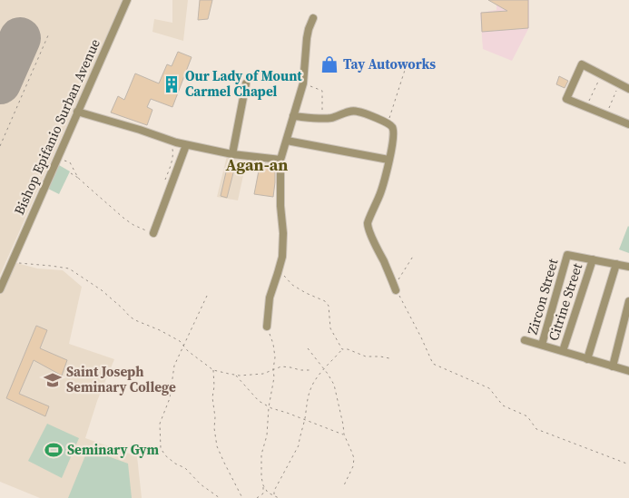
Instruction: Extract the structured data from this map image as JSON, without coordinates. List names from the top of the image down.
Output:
{
  "streets": {
    "street": ["Bishop Epifanio Surban Avenue", "Zircon Street", "Citrine Street"]
  },
  "crossings": [
    ["Zircon Street", "Citrine Street"]
  ],
  "districts": ["Agan-an"],
  "places": {
    "shop": ["Tay Autoworks"],
    "building": ["Our Lady of Mount Carmel Chapel"],
    "school or university": ["Saint Joseph Seminary College"],
    "sports": ["Seminary Gym"]
  }
}
